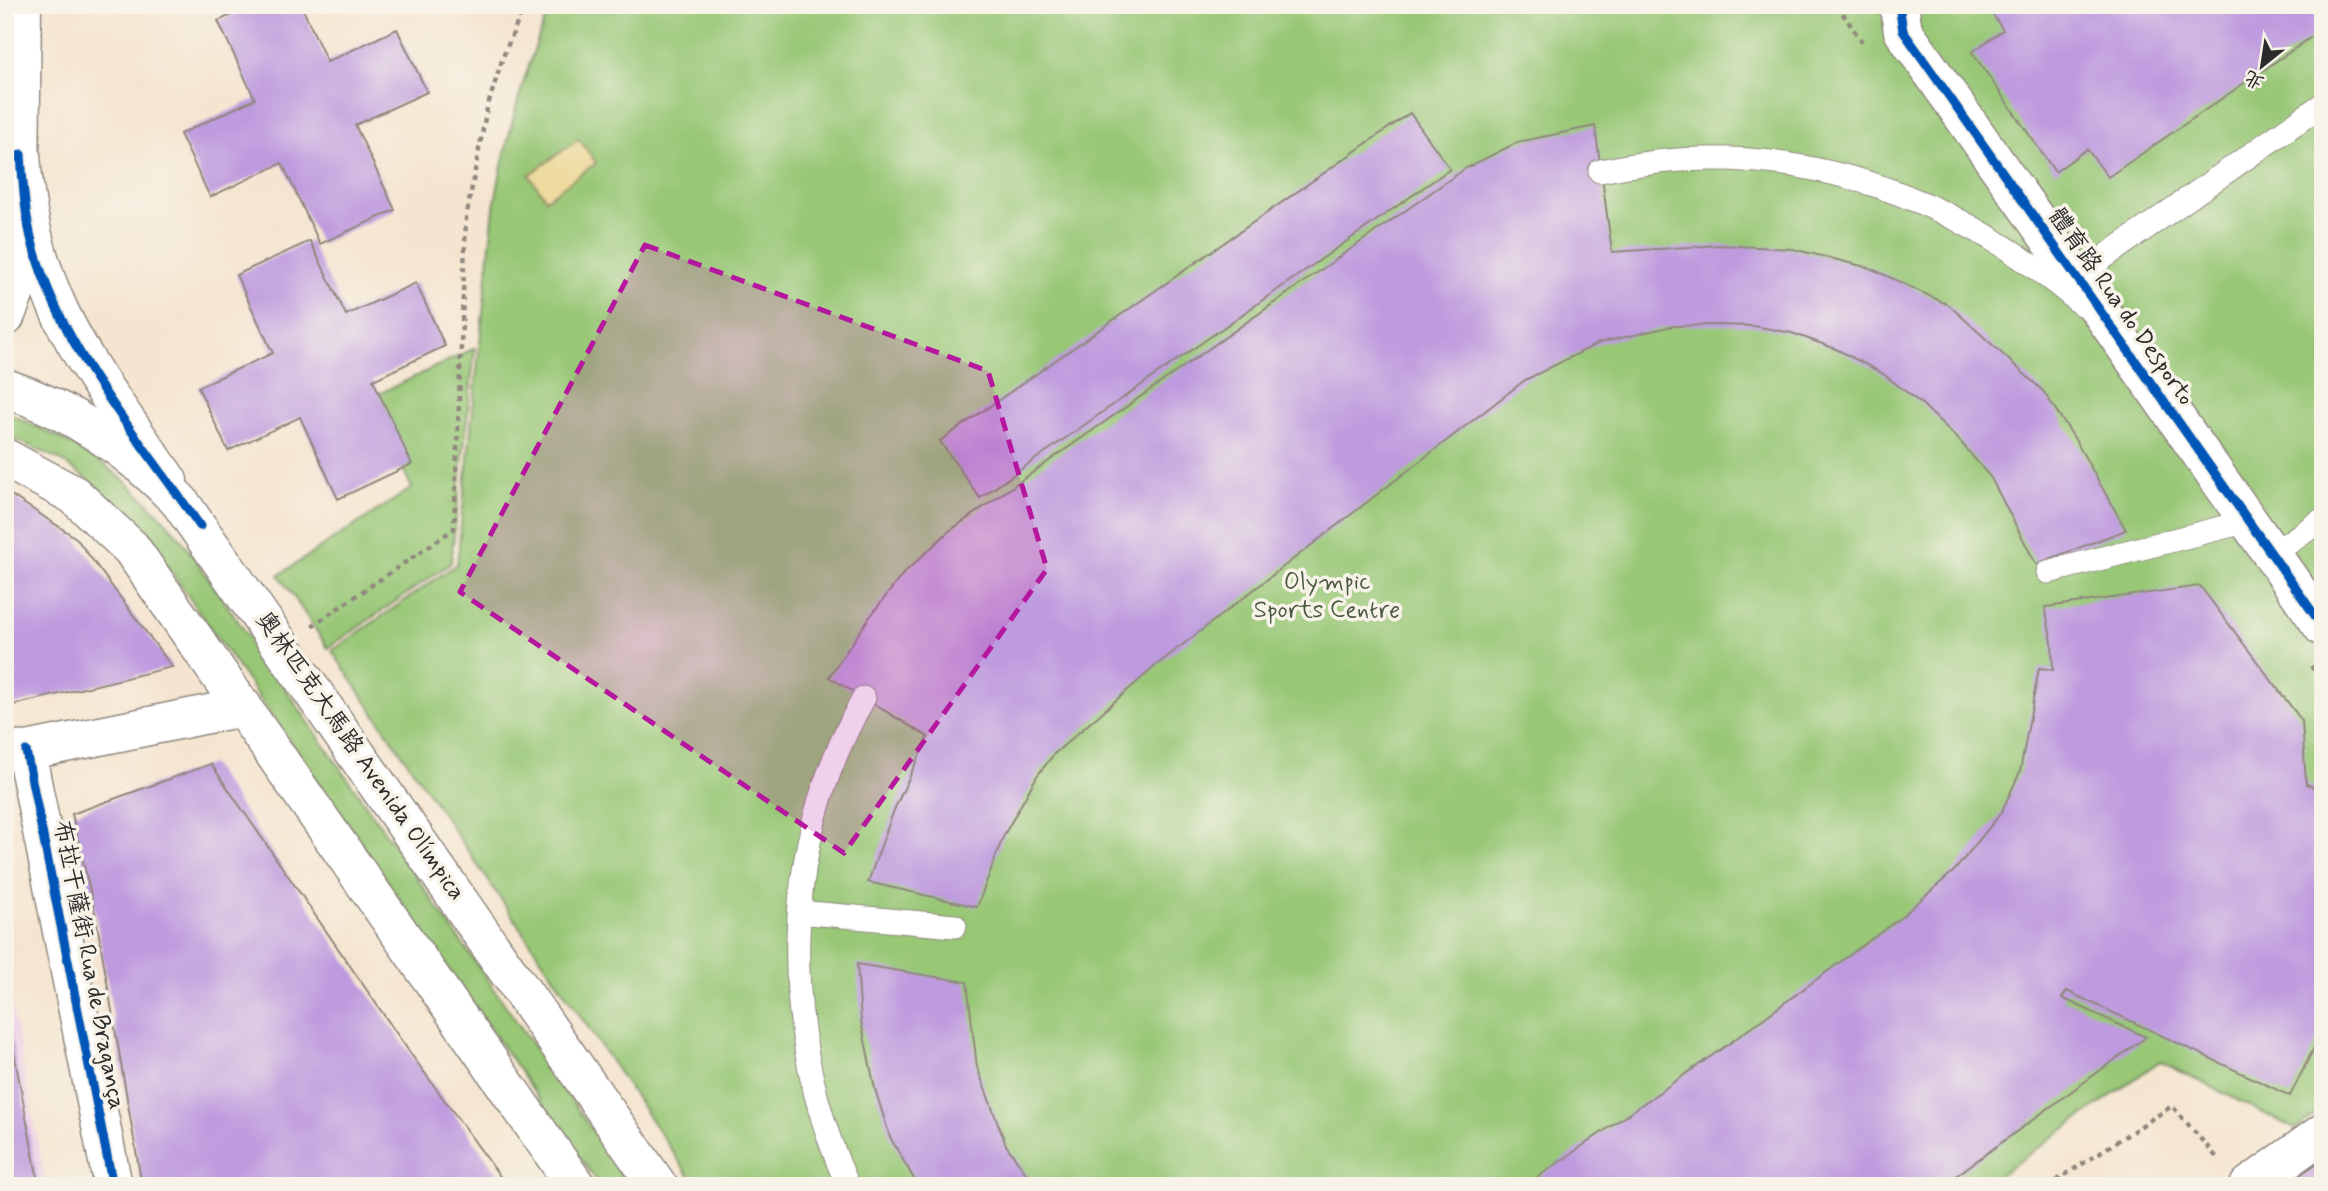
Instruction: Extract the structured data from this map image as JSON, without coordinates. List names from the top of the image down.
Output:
{
  "streets": {
    "street": ["體育路 Rua do Desporto", "奧林匹克大馬路 Avenida Olímpica", "布拉干薩街 Rua de Bragança"]
  },
  "parks": ["Olympic Sports Centre"],
  "north": "bottom left"
}
